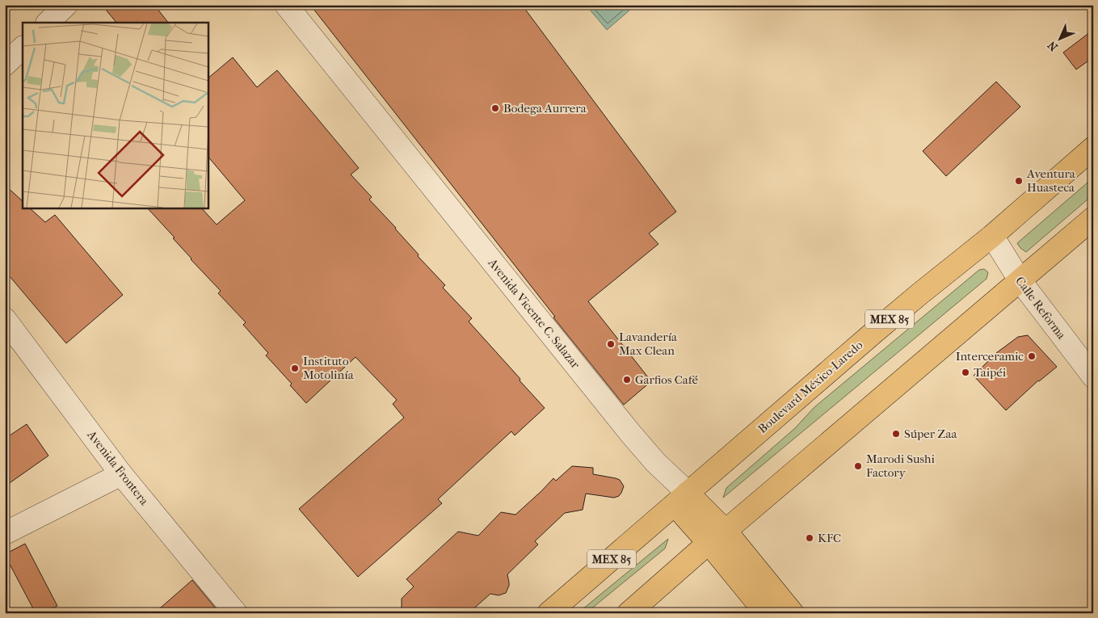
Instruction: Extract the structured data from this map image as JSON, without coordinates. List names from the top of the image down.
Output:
{
  "streets": {
    "main road": ["Avenida Vicente C. Salazar", "MEX 85", "Boulevard México-Laredo"],
    "street": ["Calle Reforma", "Avenida Frontera"]
  },
  "crossings": [
    ["Calle Reforma", "Boulevard México-Laredo"],
    ["Avenida Vicente C. Salazar", "Boulevard México-Laredo"]
  ],
  "places": [
    "Bodega Aurrera",
    "Aventura Huasteca",
    "Lavandería Max Clean",
    "Interceramic",
    "Instituto Motolinía",
    "Taipéi",
    "Garfios Café",
    "Súper Zaa",
    "Marodi Sushi Factory",
    "KFC"
  ],
  "north": "bottom left"
}
